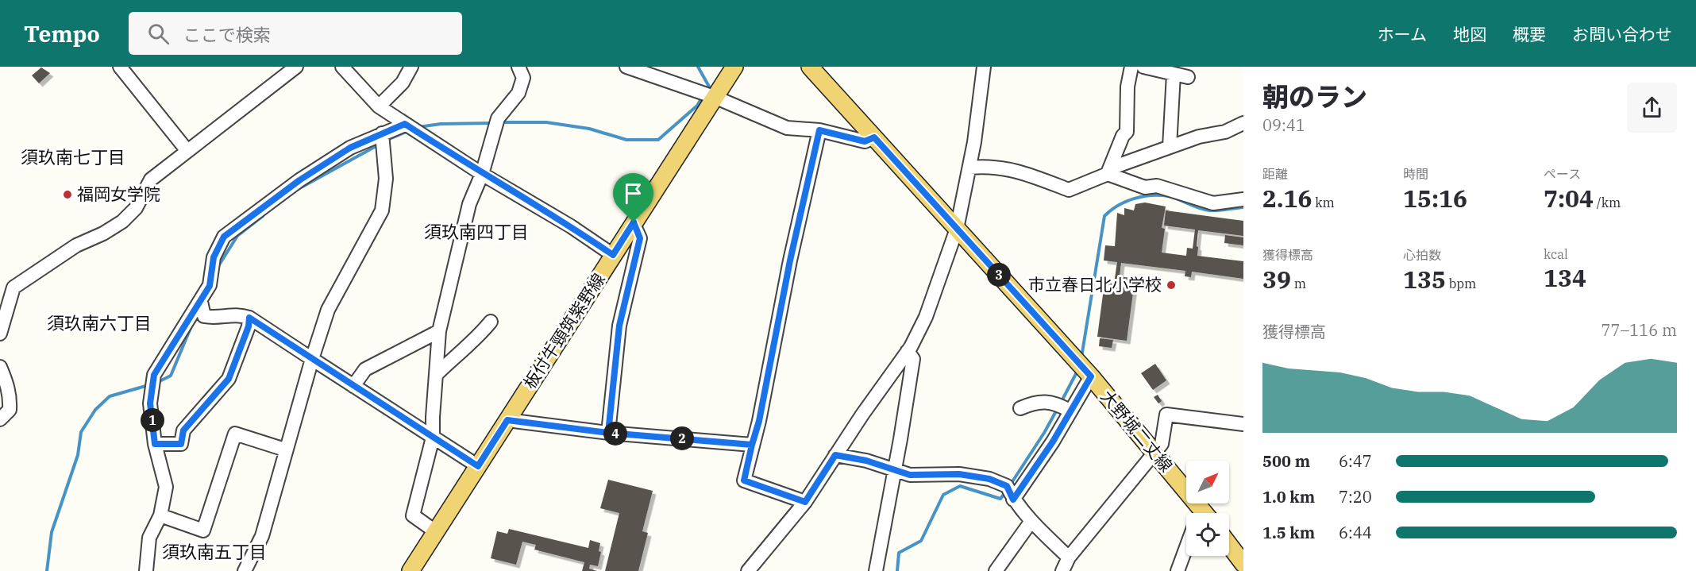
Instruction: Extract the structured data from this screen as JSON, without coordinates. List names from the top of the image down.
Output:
{
  "streets": {
    "main road": ["板付牛頸筑紫野線", "大野城二丈線"]
  },
  "districts": [
    "須玖南七丁目",
    "須玖南四丁目",
    "須玖南六丁目",
    "須玖南五丁目"
  ],
  "places": ["福岡女学院", "市立春日北小学校"],
  "north": "top right",
  "page": {
    "header": "Tempo",
    "search": "ここで検索",
    "nav": [
      "ホーム",
      "地図",
      "概要",
      "お問い合わせ"
    ],
    "heading": ["朝のラン", "09:41"],
    "stats": [
      ["距離", "2.16 km"],
      ["時間", "15:16"],
      ["ペース", "7:04 /km"],
      ["獲得標高", "39 m"],
      ["心拍数", "135 bpm"],
      ["kcal", "134"]
    ],
    "pins": [
      "3",
      "1",
      "4",
      "2"
    ],
    "chart": ["獲得標高", "77–116 m"],
    "list": [
      {
        "name": "500 m",
        "note": "6:47"
      },
      {
        "name": "1.0 km",
        "note": "7:20"
      },
      {
        "name": "1.5 km",
        "note": "6:44"
      }
    ]
  }
}
